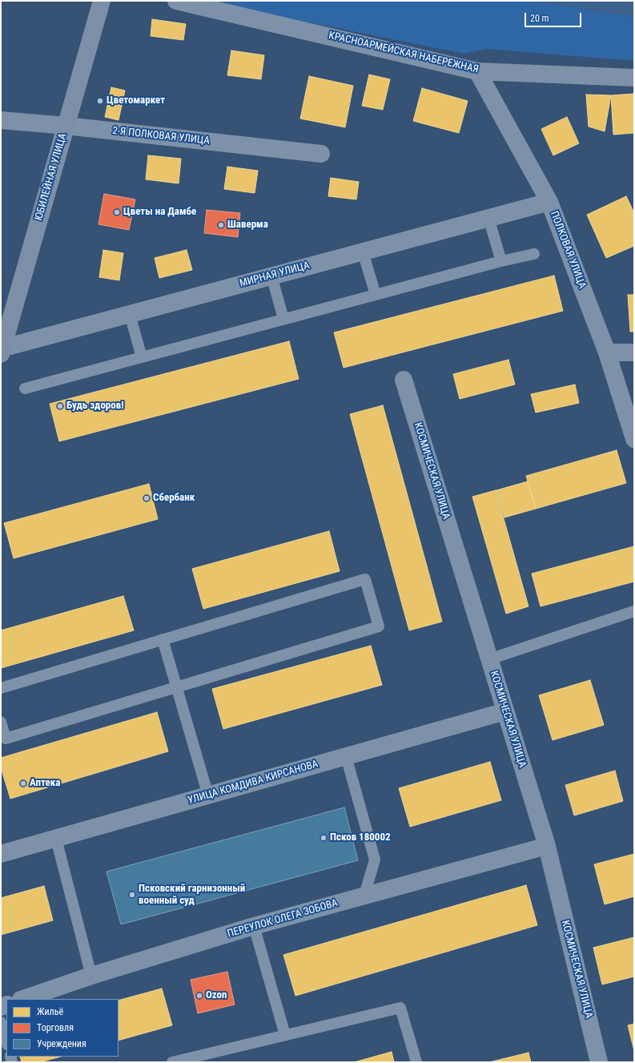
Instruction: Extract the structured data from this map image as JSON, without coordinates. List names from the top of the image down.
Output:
{
  "streets": {
    "main road": ["ЮБИЛЕЙНАЯ УЛИЦА"],
    "street": [
      "КРАСНОАРМЕЙСКАЯ НАБЕРЕЖНАЯ",
      "2-Я ПОЛКОВАЯ УЛИЦА",
      "ПОЛКОВАЯ УЛИЦА",
      "МИРНАЯ УЛИЦА",
      "КОСМИЧЕСКАЯ УЛИЦА",
      "УЛИЦА КОМДИВА КИРСАНОВА",
      "ПЕРЕУЛОК ОЛЕГА ЗОБОВА"
    ]
  },
  "crossings": [
    ["КРАСНОАРМЕЙСКАЯ НАБЕРЕЖНАЯ", "ПОЛКОВАЯ УЛИЦА"],
    ["2-Я ПОЛКОВАЯ УЛИЦА", "ЮБИЛЕЙНАЯ УЛИЦА"],
    ["ЮБИЛЕЙНАЯ УЛИЦА", "МИРНАЯ УЛИЦА"],
    ["ПОЛКОВАЯ УЛИЦА", "МИРНАЯ УЛИЦА"],
    ["КОСМИЧЕСКАЯ УЛИЦА", "УЛИЦА КОМДИВА КИРСАНОВА"],
    ["КОСМИЧЕСКАЯ УЛИЦА", "ПЕРЕУЛОК ОЛЕГА ЗОБОВА"]
  ],
  "places": [
    "Цветомаркет",
    "Цветы на Дамбе",
    "Шаверма",
    "Будь здоров!",
    "Сбербанк",
    "Аптека",
    "Псков 180002",
    "Псковский гарнизонный военный суд",
    "Ozon"
  ],
  "legend": ["Жильё", "Торговля", "Учреждения"],
  "scale_bar": "20 m"
}
